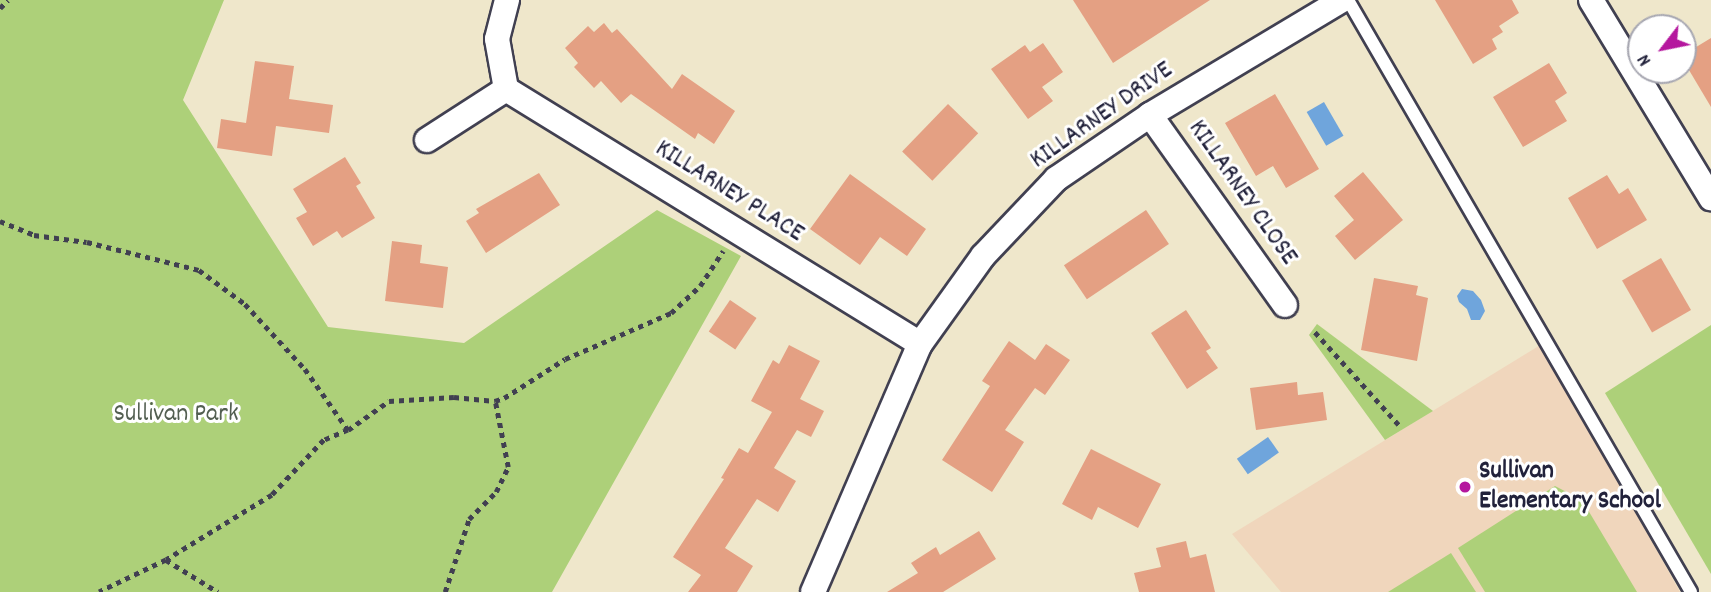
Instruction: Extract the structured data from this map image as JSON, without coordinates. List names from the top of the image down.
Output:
{
  "streets": {
    "street": ["KILLARNEY DRIVE", "KILLARNEY PLACE", "KILLARNEY CLOSE"]
  },
  "crossings": [
    ["KILLARNEY DRIVE", "KILLARNEY PLACE"],
    ["KILLARNEY DRIVE", "KILLARNEY CLOSE"]
  ],
  "parks": ["Sullivan Park"],
  "places": ["Sullivan Elementary School"],
  "north": "bottom left"
}
